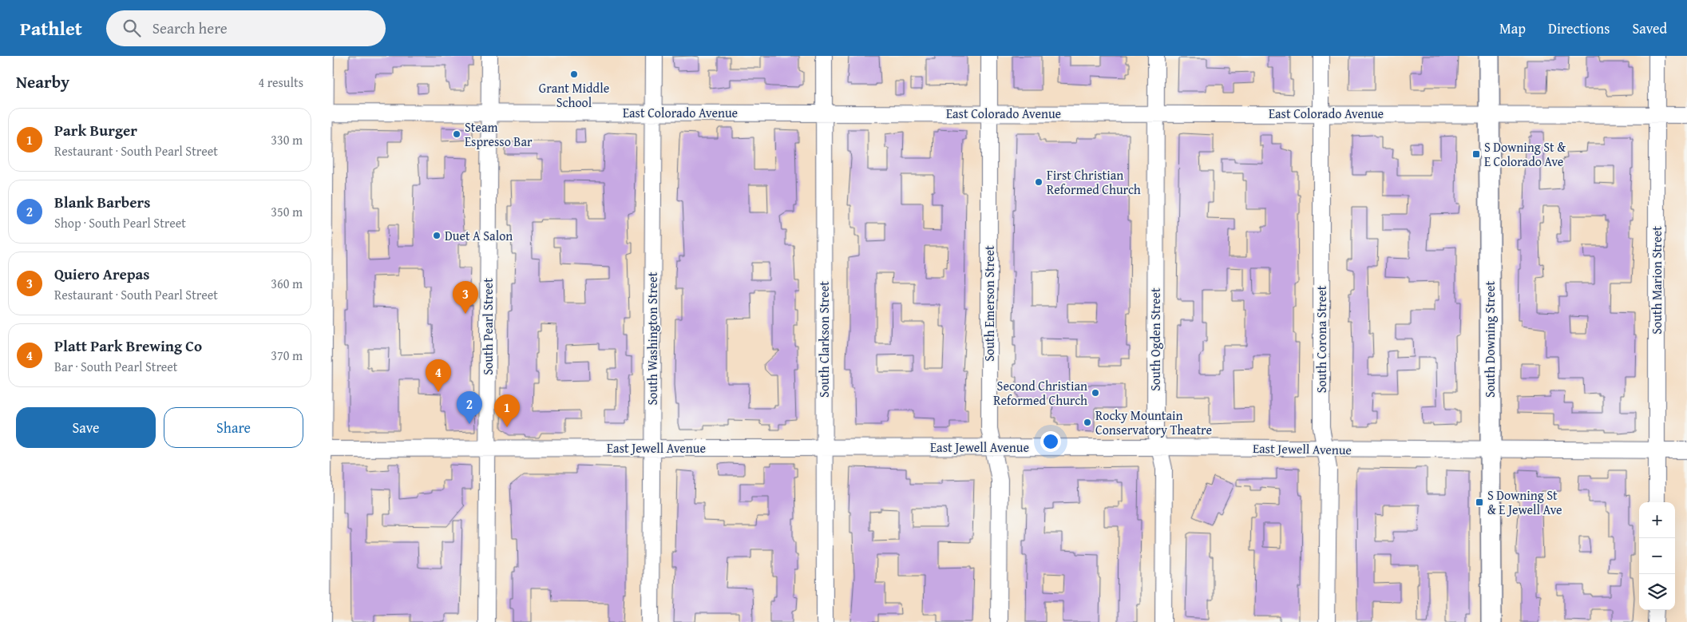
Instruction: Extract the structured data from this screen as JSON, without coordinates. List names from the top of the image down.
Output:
{
  "streets": {
    "main road": ["South Downing Street"],
    "street": [
      "East Colorado Avenue",
      "South Marion Street",
      "South Emerson Street",
      "South Pearl Street",
      "South Washington Street",
      "South Clarkson Street",
      "South Ogden Street",
      "South Corona Street",
      "East Jewell Avenue"
    ]
  },
  "crossings": [
    ["East Colorado Avenue", "South Marion Street"],
    ["East Colorado Avenue", "South Emerson Street"],
    ["East Colorado Avenue", "South Pearl Street"],
    ["East Colorado Avenue", "South Washington Street"],
    ["East Colorado Avenue", "South Clarkson Street"],
    ["East Colorado Avenue", "South Ogden Street"],
    ["East Colorado Avenue", "South Corona Street"],
    ["East Colorado Avenue", "South Downing Street"],
    ["South Marion Street", "East Jewell Avenue"],
    ["South Emerson Street", "East Jewell Avenue"],
    ["South Pearl Street", "East Jewell Avenue"],
    ["South Washington Street", "East Jewell Avenue"],
    ["South Clarkson Street", "East Jewell Avenue"],
    ["South Ogden Street", "East Jewell Avenue"],
    ["South Corona Street", "East Jewell Avenue"],
    ["South Downing Street", "East Jewell Avenue"]
  ],
  "places": {
    "other": [
      "Grant Middle School",
      "Steam Espresso Bar",
      "First Christian Reformed Church",
      "Duet A Salon",
      "Second Christian Reformed Church",
      "Rocky Mountain Conservatory Theatre"
    ],
    "transit": ["S Downing St & E Colorado Ave", "S Downing St & E Jewell Ave"]
  },
  "page": {
    "header": "Pathlet",
    "search": "Search here",
    "nav": ["Map", "Directions", "Saved"],
    "heading": ["Nearby", "4 results"],
    "list": [
      {
        "mark": "1",
        "name": "Park Burger",
        "note": "Restaurant · South Pearl Street",
        "value": "330 m"
      },
      {
        "mark": "2",
        "name": "Blank Barbers",
        "note": "Shop · South Pearl Street",
        "value": "350 m"
      },
      {
        "mark": "3",
        "name": "Quiero Arepas",
        "note": "Restaurant · South Pearl Street",
        "value": "360 m"
      },
      {
        "mark": "4",
        "name": "Platt Park Brewing Co",
        "note": "Bar · South Pearl Street",
        "value": "370 m"
      }
    ],
    "pins": [
      "3",
      "4",
      "2",
      "1"
    ],
    "buttons": ["Save", "Share"],
    "map_buttons": ["+", "−"]
  }
}
